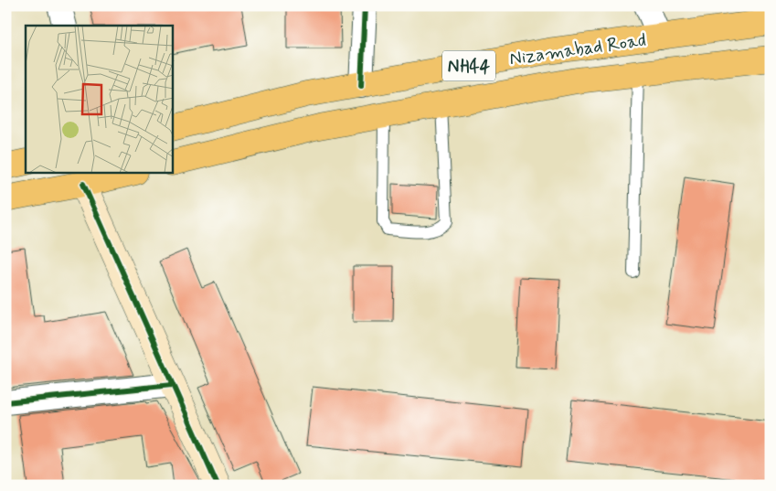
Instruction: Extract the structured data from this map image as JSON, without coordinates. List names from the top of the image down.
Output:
{
  "streets": {
    "highway": ["Nizamabad Road", "NH44"]
  }
}
